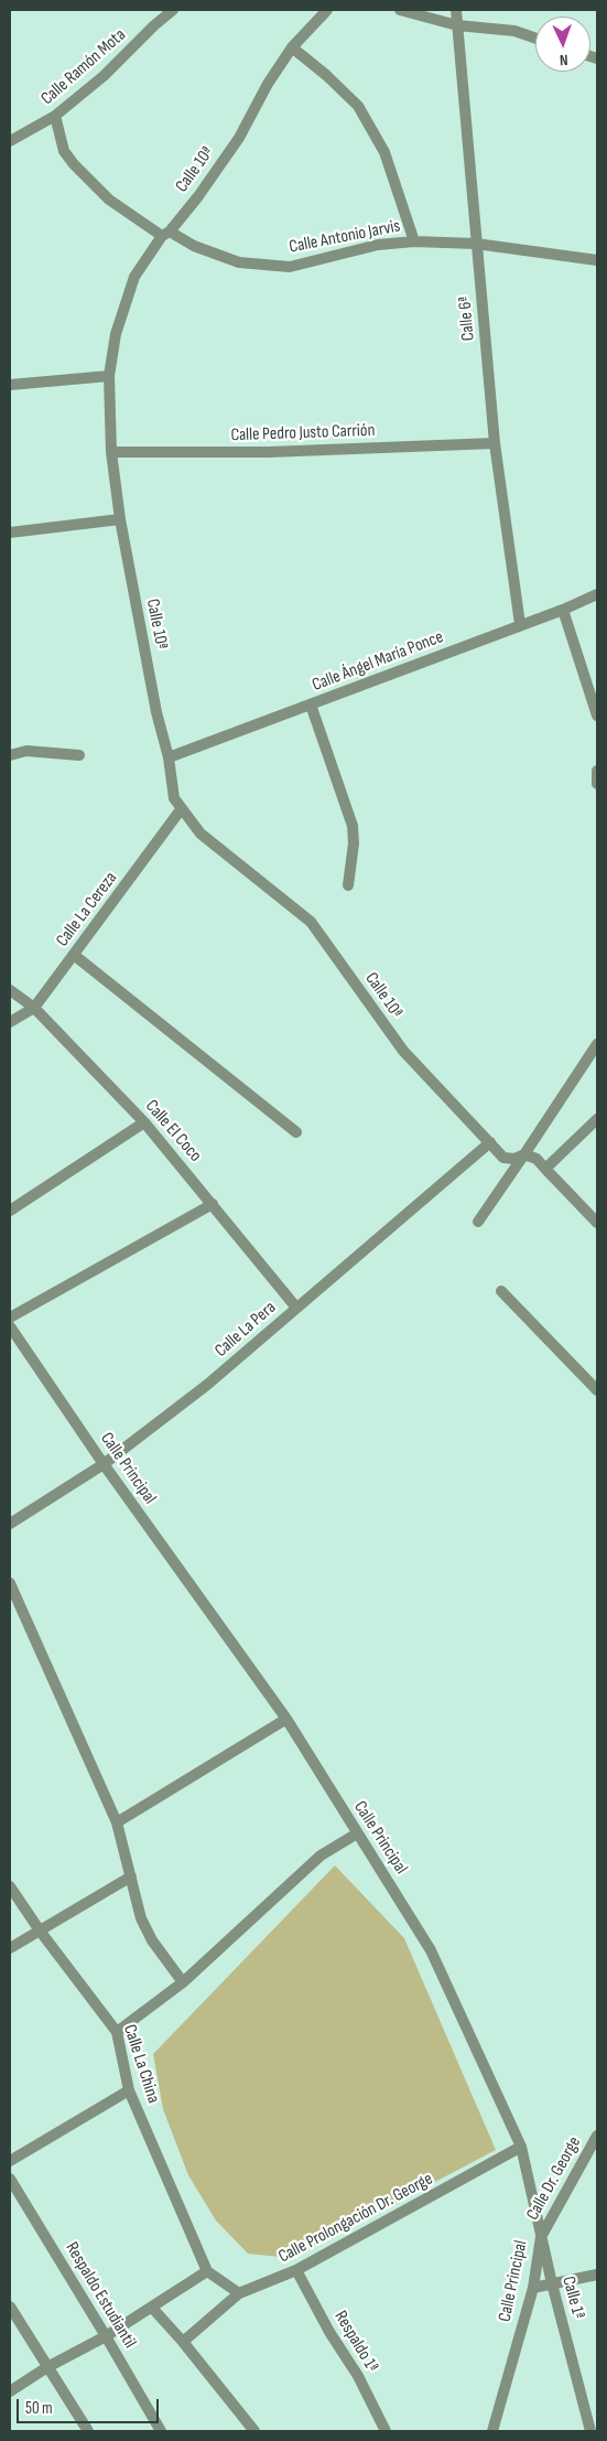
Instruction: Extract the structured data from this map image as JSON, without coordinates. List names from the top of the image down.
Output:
{
  "streets": {
    "street": [
      "Calle Ramón Mota",
      "Calle 10ª",
      "Calle Antonio Jarvis",
      "Calle 6ª",
      "Calle Pedro Justo Carrión",
      "Calle Ángel María Ponce",
      "Calle La Cereza",
      "Calle El Coco",
      "Calle La Pera",
      "Calle Principal",
      "Calle La China",
      "Calle Dr. George",
      "Calle Prolongación Dr. George",
      "Respaldo Estudiantil",
      "Calle 1ª",
      "Respaldo 1ª"
    ]
  },
  "crossings": [
    ["Calle Ramón Mota", "Calle Antonio Jarvis"],
    ["Calle 10ª", "Calle Antonio Jarvis"],
    ["Calle 10ª", "Calle Pedro Justo Carrión"],
    ["Calle 10ª", "Calle Ángel María Ponce"],
    ["Calle 10ª", "Calle La Cereza"],
    ["Calle 10ª", "Calle La Pera"],
    ["Calle Antonio Jarvis", "Calle 6ª"],
    ["Calle 6ª", "Calle Pedro Justo Carrión"],
    ["Calle 6ª", "Calle Ángel María Ponce"],
    ["Calle La Cereza", "Calle El Coco"],
    ["Calle El Coco", "Calle La Pera"],
    ["Calle La Pera", "Calle Principal"],
    ["Calle Principal", "Calle Dr. George"],
    ["Calle Principal", "Calle Prolongación Dr. George"],
    ["Calle Principal", "Calle 1ª"],
    ["Calle Dr. George", "Calle 1ª"],
    ["Calle Prolongación Dr. George", "Respaldo 1ª"]
  ],
  "scale_bar": "50 m",
  "north": "bottom"
}
